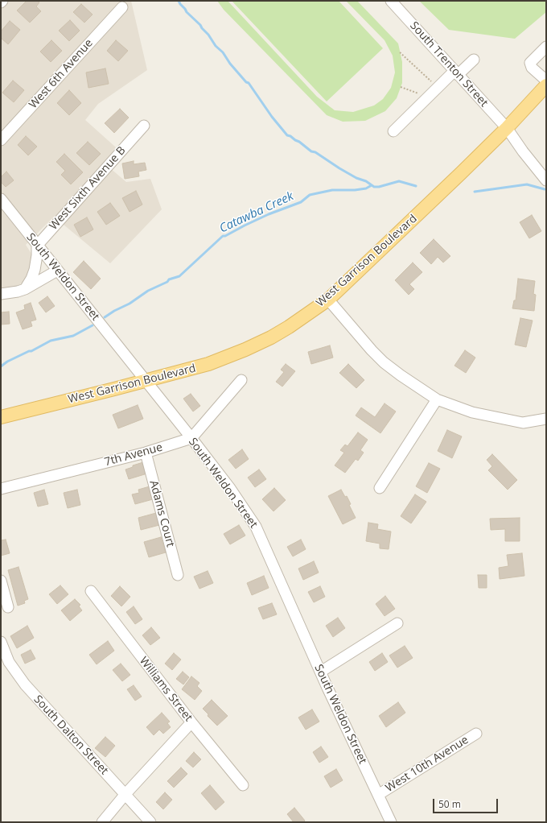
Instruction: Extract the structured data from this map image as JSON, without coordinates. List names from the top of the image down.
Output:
{
  "streets": {
    "main road": ["West Garrison Boulevard"],
    "street": [
      "South Trenton Street",
      "West 6th Avenue",
      "West Sixth Avenue B",
      "South Weldon Street",
      "7th Avenue",
      "Adams Court",
      "Williams Street",
      "South Dalton Street",
      "West 10th Avenue"
    ]
  },
  "crossings": [
    ["South Trenton Street", "West Garrison Boulevard"],
    ["West Sixth Avenue B", "South Weldon Street"],
    ["West Garrison Boulevard", "South Weldon Street"],
    ["South Weldon Street", "7th Avenue"],
    ["South Weldon Street", "West 10th Avenue"],
    ["7th Avenue", "Adams Court"]
  ],
  "water": ["Catawba Creek"],
  "scale_bar": "50 m"
}
